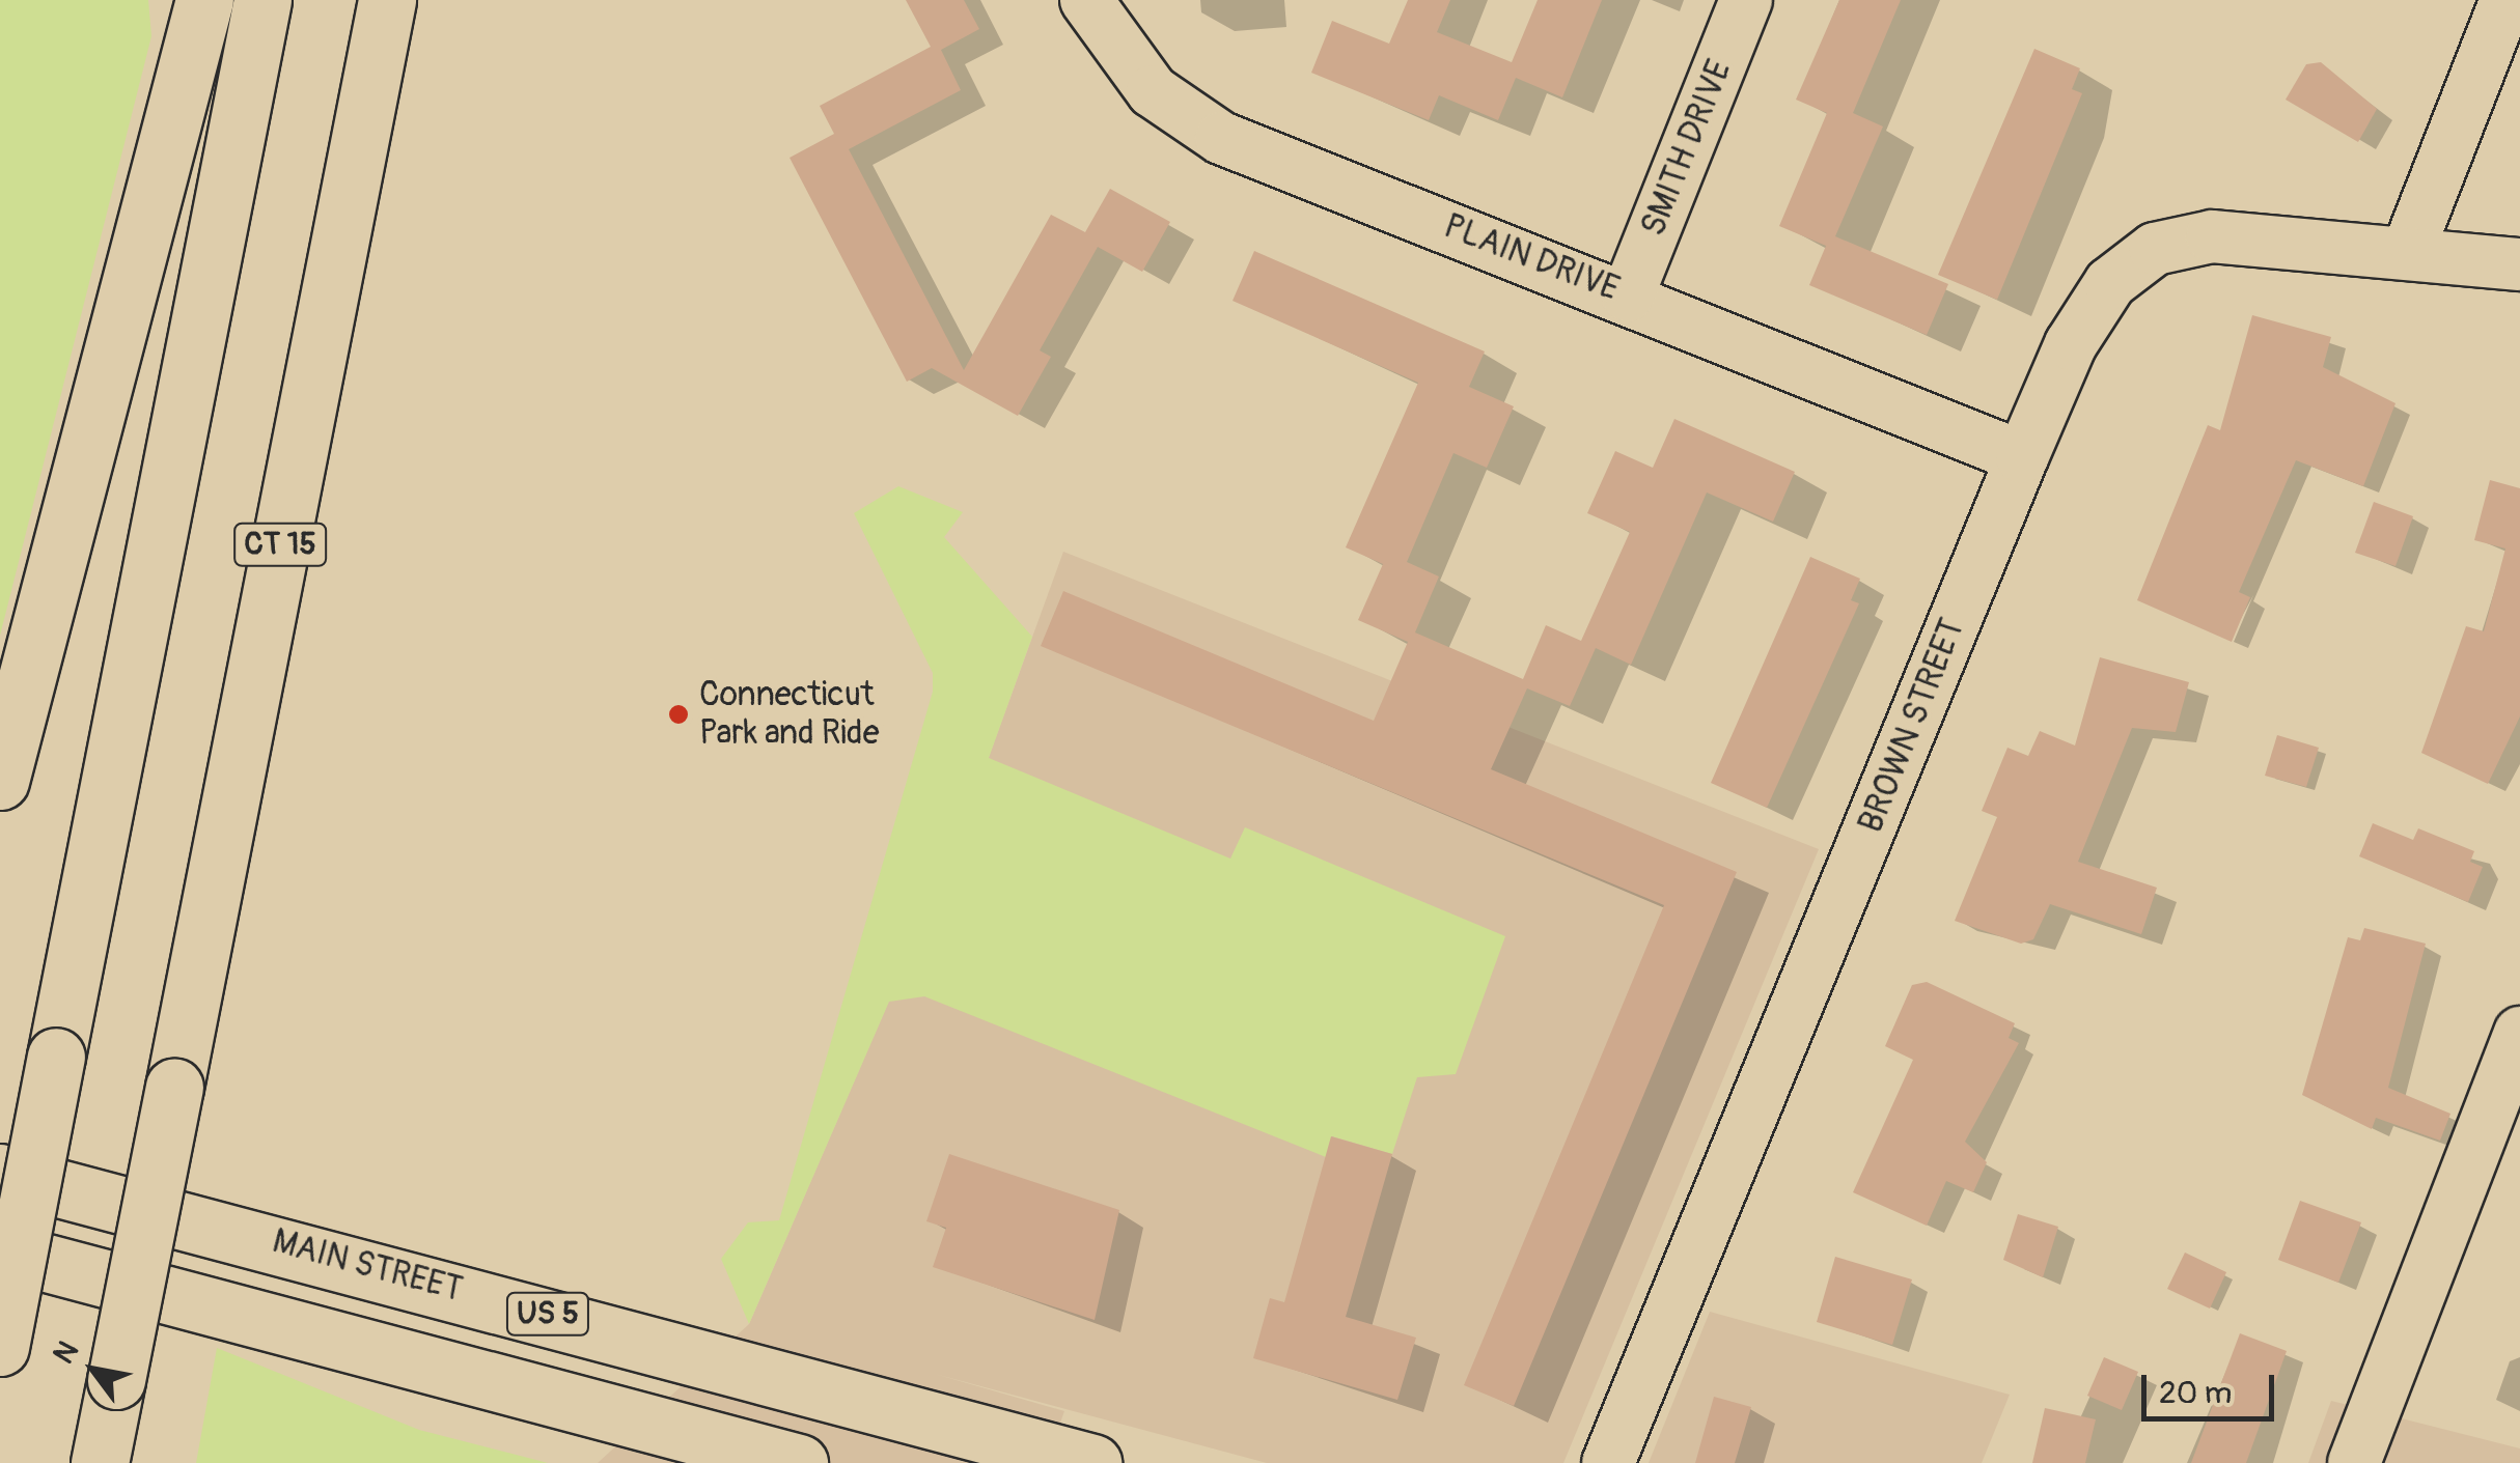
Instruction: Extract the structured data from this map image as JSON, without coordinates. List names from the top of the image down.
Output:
{
  "streets": {
    "highway": ["CT 15", "MAIN STREET", "US 5"],
    "street": ["SMITH DRIVE", "PLAIN DRIVE", "BROWN STREET"]
  },
  "crossings": [
    ["SMITH DRIVE", "PLAIN DRIVE"],
    ["PLAIN DRIVE", "BROWN STREET"]
  ],
  "places": ["Connecticut Park and Ride"],
  "scale_bar": "20 m",
  "north": "top left"
}
